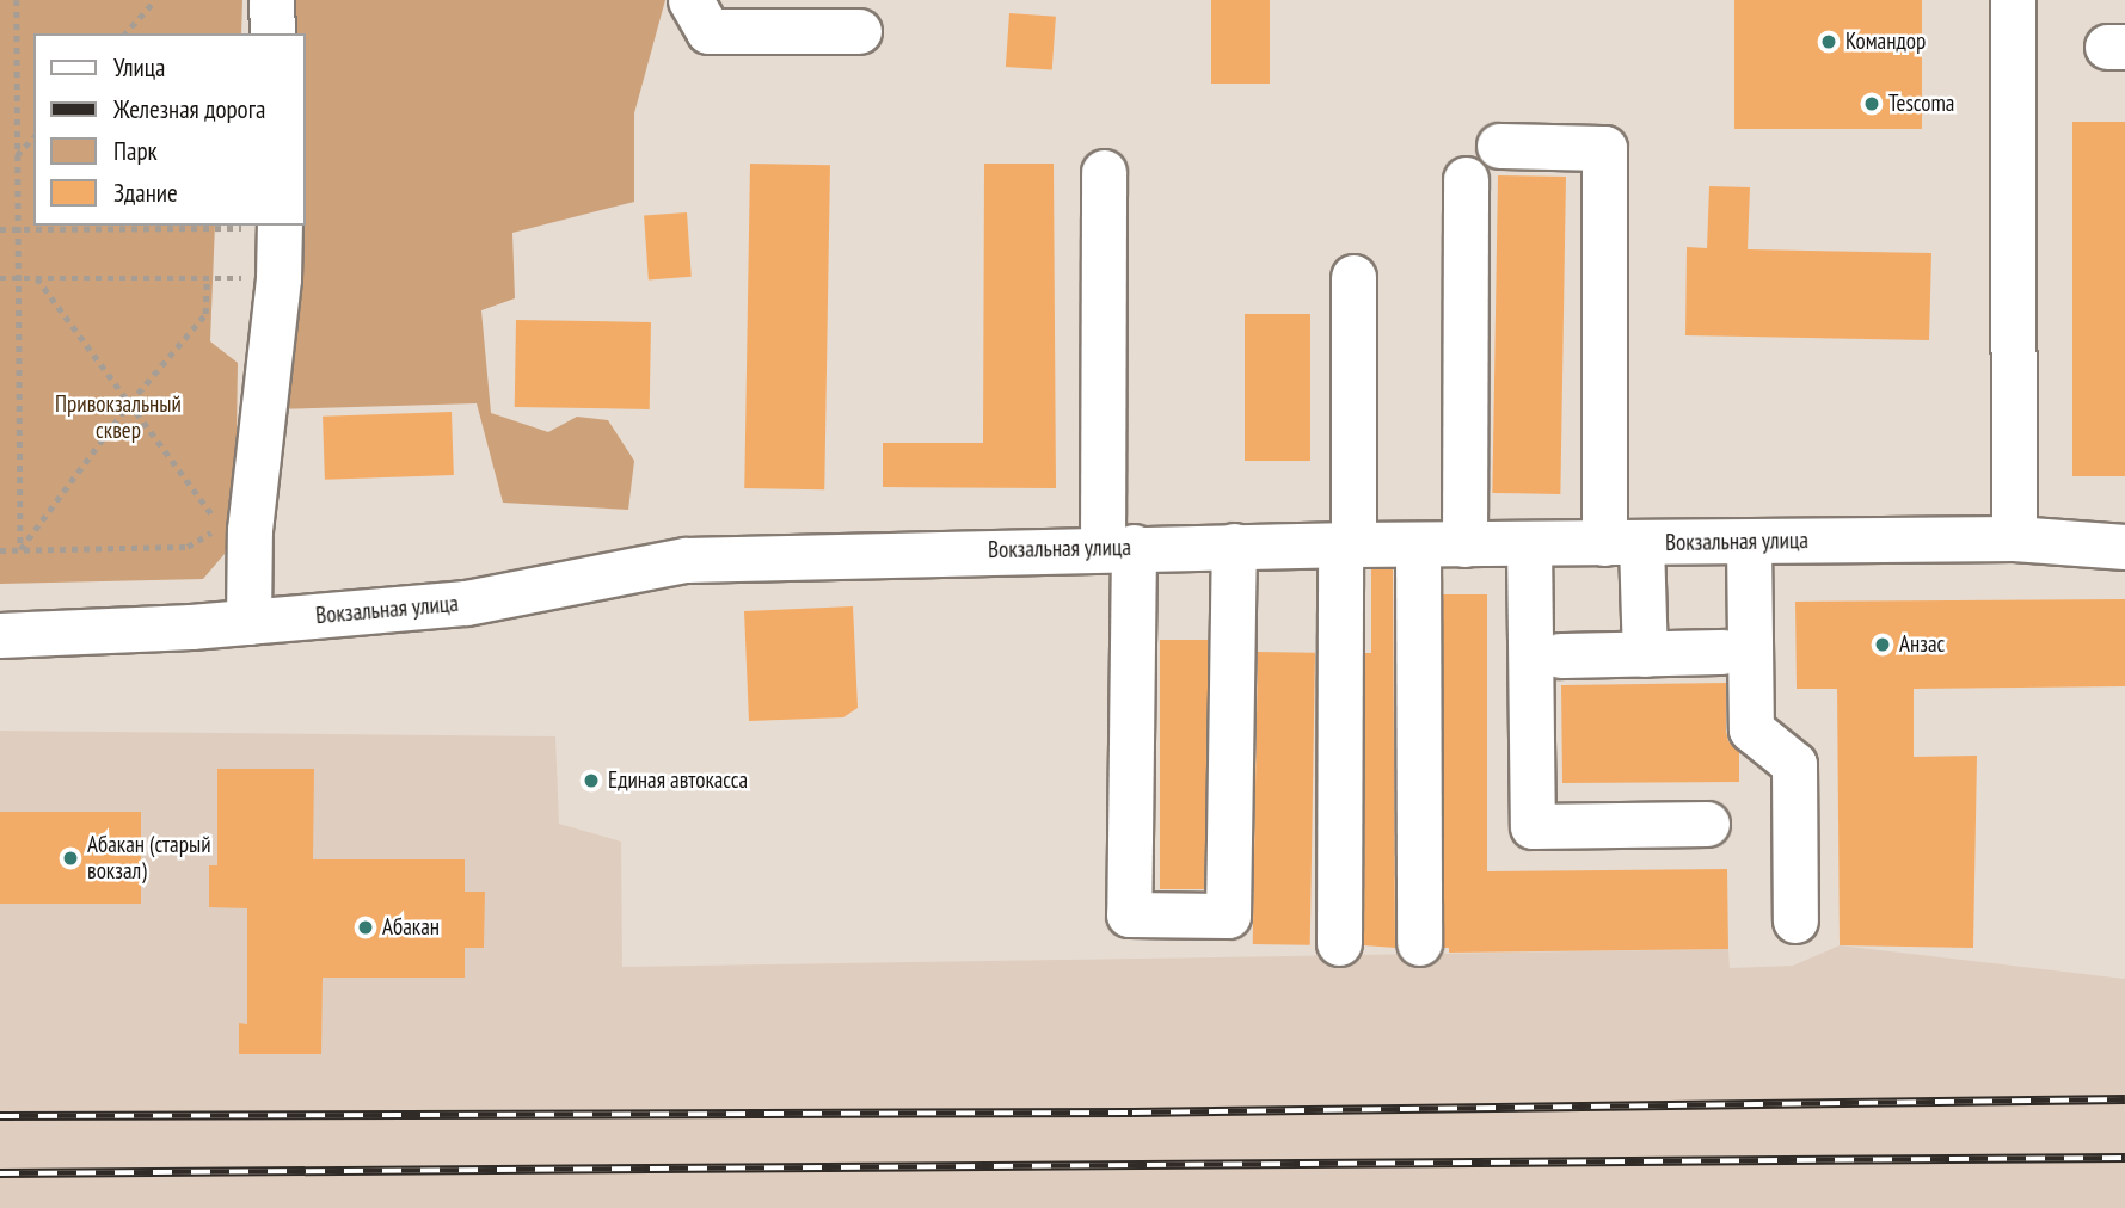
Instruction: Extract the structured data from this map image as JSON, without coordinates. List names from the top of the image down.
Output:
{
  "streets": {
    "street": ["Вокзальная улица"]
  },
  "parks": ["Привокзальный сквер"],
  "places": [
    "Командор",
    "Tescoma",
    "Анзас",
    "Единая автокасса",
    "Абакан (старый вокзал)",
    "Абакан"
  ],
  "legend": [
    "Улица",
    "Железная дорога",
    "Парк",
    "Здание"
  ]
}
